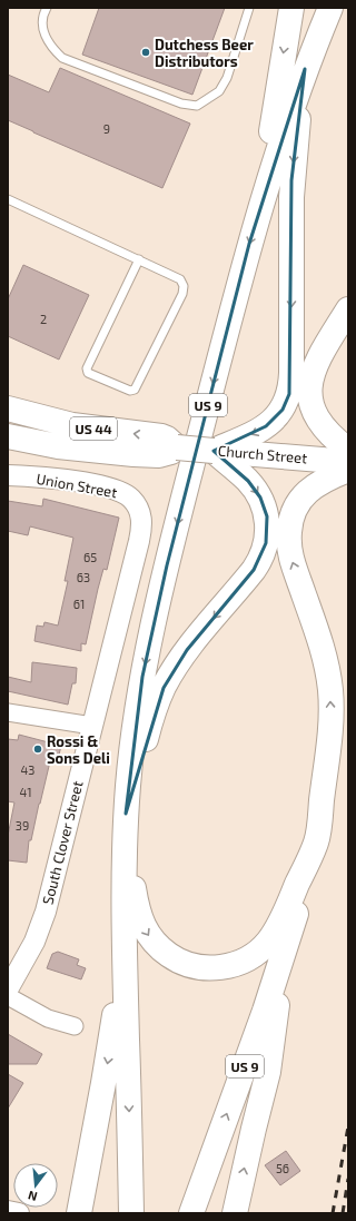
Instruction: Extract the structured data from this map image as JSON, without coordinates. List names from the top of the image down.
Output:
{
  "streets": {
    "highway": ["US 9", "US 44", "Church Street"],
    "street": ["Union Street", "South Clover Street"]
  },
  "crossings": [
    ["Union Street", "South Clover Street"]
  ],
  "places": ["Dutchess Beer Distributors", "Rossi & Sons Deli"],
  "house_numbers": [
    "9",
    "2",
    "65",
    "63",
    "61",
    "43",
    "41",
    "39",
    "56"
  ],
  "north": "bottom"
}
